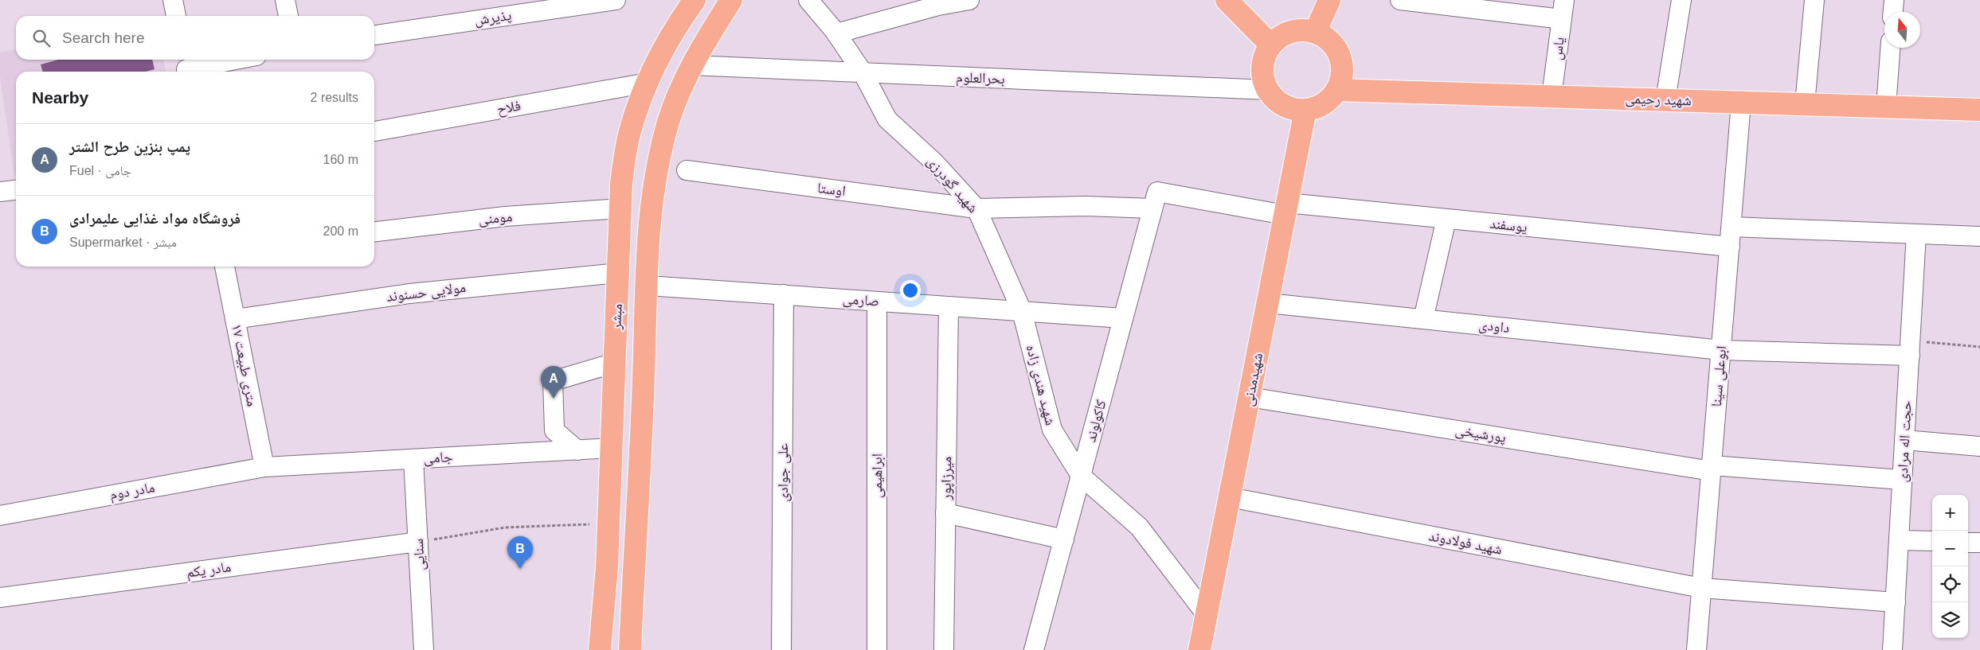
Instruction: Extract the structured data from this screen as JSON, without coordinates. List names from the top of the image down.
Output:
{
  "streets": {
    "main road": ["شهید رحیمی", "مبشر", "شهیدمدنی"],
    "street": [
      "پذیرش",
      "یاس",
      "بحرالعلوم",
      "فلاح",
      "شهید گودرزی",
      "اوستا",
      "مومنی",
      "یوسفند",
      "مولایی حسنوند",
      "صارمی",
      "داودی",
      "۱۷ متری طبیعت",
      "ابوعلی سینا",
      "شهید هندی زاده",
      "کاکولوند",
      "پورشیخی",
      "حجت اله مرادی",
      "جامی",
      "علی جوادی",
      "ابراهیمی",
      "میرزاپور",
      "مادر دوم",
      "شهید فولادوند",
      "سنایی",
      "مادر یکم"
    ]
  },
  "crossings": [
    ["یاس", "شهید رحیمی"],
    ["بحرالعلوم", "شهید رحیمی"],
    ["بحرالعلوم", "شهید گودرزی"],
    ["بحرالعلوم", "شهیدمدنی"],
    ["شهید رحیمی", "ابوعلی سینا"],
    ["شهید رحیمی", "شهیدمدنی"],
    ["فلاح", "مبشر"],
    ["شهید گودرزی", "اوستا"],
    ["شهید گودرزی", "صارمی"],
    ["شهید گودرزی", "شهید هندی زاده"],
    ["اوستا", "یوسفند"],
    ["اوستا", "کاکولوند"],
    ["مومنی", "مبشر"],
    ["یوسفند", "ابوعلی سینا"],
    ["یوسفند", "شهیدمدنی"],
    ["یوسفند", "کاکولوند"],
    ["مولایی حسنوند", "مبشر"],
    ["مولایی حسنوند", "۱۷ متری طبیعت"],
    ["صارمی", "شهید هندی زاده"],
    ["صارمی", "کاکولوند"],
    ["صارمی", "علی جوادی"],
    ["صارمی", "ابراهیمی"],
    ["صارمی", "میرزاپور"],
    ["مبشر", "جامی"],
    ["داودی", "ابوعلی سینا"],
    ["داودی", "شهیدمدنی"],
    ["داودی", "حجت اله مرادی"],
    ["۱۷ متری طبیعت", "جامی"],
    ["۱۷ متری طبیعت", "مادر دوم"],
    ["ابوعلی سینا", "پورشیخی"],
    ["ابوعلی سینا", "شهید فولادوند"],
    ["شهیدمدنی", "شهید هندی زاده"],
    ["شهیدمدنی", "پورشیخی"],
    ["شهیدمدنی", "شهید فولادوند"],
    ["شهید هندی زاده", "کاکولوند"],
    ["پورشیخی", "حجت اله مرادی"],
    ["حجت اله مرادی", "شهید فولادوند"],
    ["جامی", "مادر دوم"],
    ["جامی", "سنایی"],
    ["سنایی", "مادر یکم"]
  ],
  "north": "top",
  "page": {
    "search": "Search here",
    "heading": ["Nearby", "2 results"],
    "list": [
      {
        "mark": "A",
        "name": "پمپ بنزین طرح الشتر",
        "note": "Fuel · جامی",
        "value": "160 m"
      },
      {
        "mark": "B",
        "name": "فروشگاه مواد غذایی علیمرادی",
        "note": "Supermarket · مبشر",
        "value": "200 m"
      }
    ],
    "pins": ["A", "B"],
    "map_buttons": ["+", "−"]
  }
}
